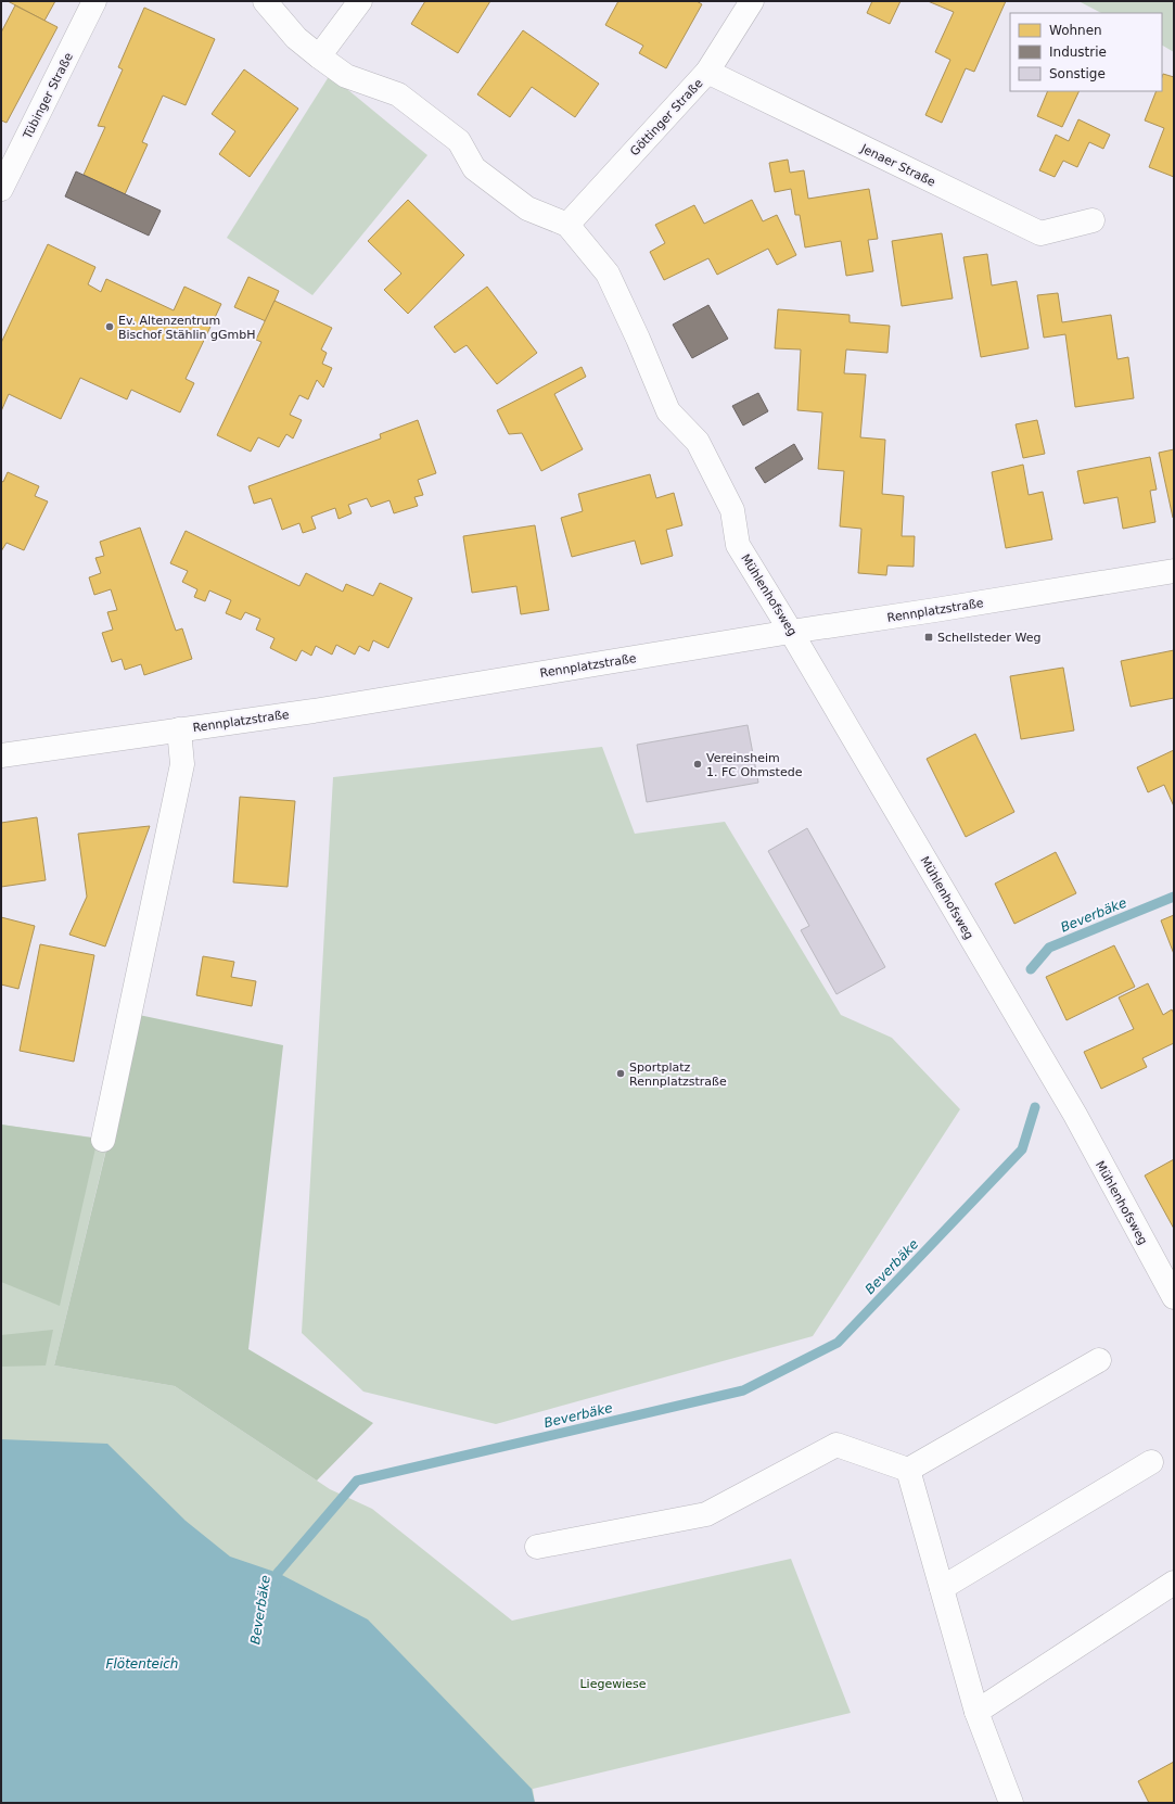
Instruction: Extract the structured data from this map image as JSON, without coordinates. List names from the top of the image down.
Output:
{
  "streets": {
    "street": [
      "Tübinger Straße",
      "Göttinger Straße",
      "Jenaer Straße",
      "Mühlenhofsweg",
      "Rennplatzstraße"
    ]
  },
  "crossings": [
    ["Göttinger Straße", "Jenaer Straße"],
    ["Göttinger Straße", "Mühlenhofsweg"],
    ["Mühlenhofsweg", "Rennplatzstraße"]
  ],
  "water": ["Beverbäke", "Flötenteich"],
  "parks": ["Liegewiese"],
  "places": {
    "other": ["Ev. Altenzentrum Bischof Stählin gGmbH", "Vereinsheim 1. FC Ohmstede", "Sportplatz Rennplatzstraße"],
    "transit": ["Schellsteder Weg"]
  },
  "legend": ["Wohnen", "Industrie", "Sonstige"]
}
